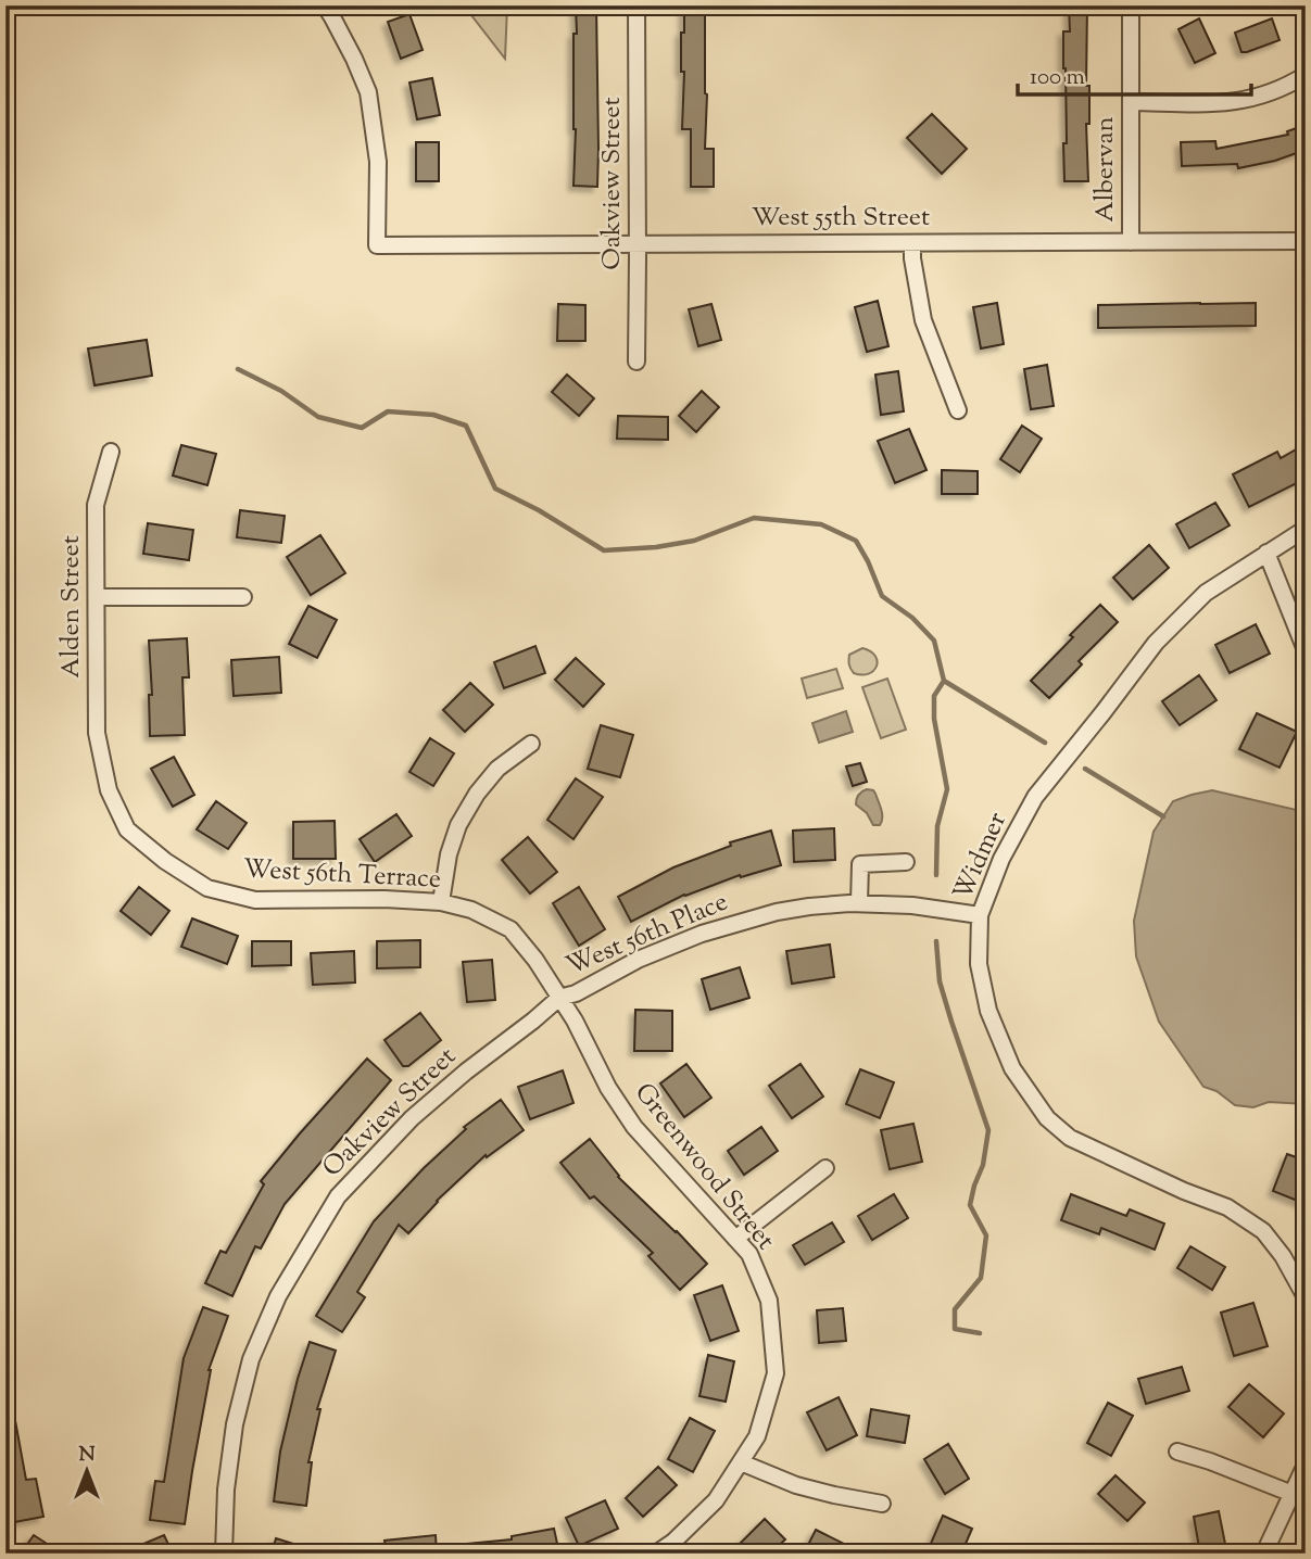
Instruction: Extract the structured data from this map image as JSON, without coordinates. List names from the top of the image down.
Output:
{
  "streets": {
    "street": [
      "Albervan",
      "Oakview Street",
      "West 55th Street",
      "Alden Street",
      "Widmer",
      "West 56th Terrace",
      "West 56th Place",
      "Greenwood Street"
    ]
  },
  "crossings": [
    ["Albervan", "West 55th Street"],
    ["Oakview Street", "West 55th Street"],
    ["Oakview Street", "West 56th Terrace"],
    ["Oakview Street", "West 56th Place"],
    ["Oakview Street", "Greenwood Street"],
    ["Alden Street", "West 56th Terrace"],
    ["Widmer", "West 56th Place"],
    ["West 56th Terrace", "West 56th Place"],
    ["West 56th Terrace", "Greenwood Street"],
    ["West 56th Place", "Greenwood Street"]
  ],
  "scale_bar": "100 m",
  "north": "top"
}
